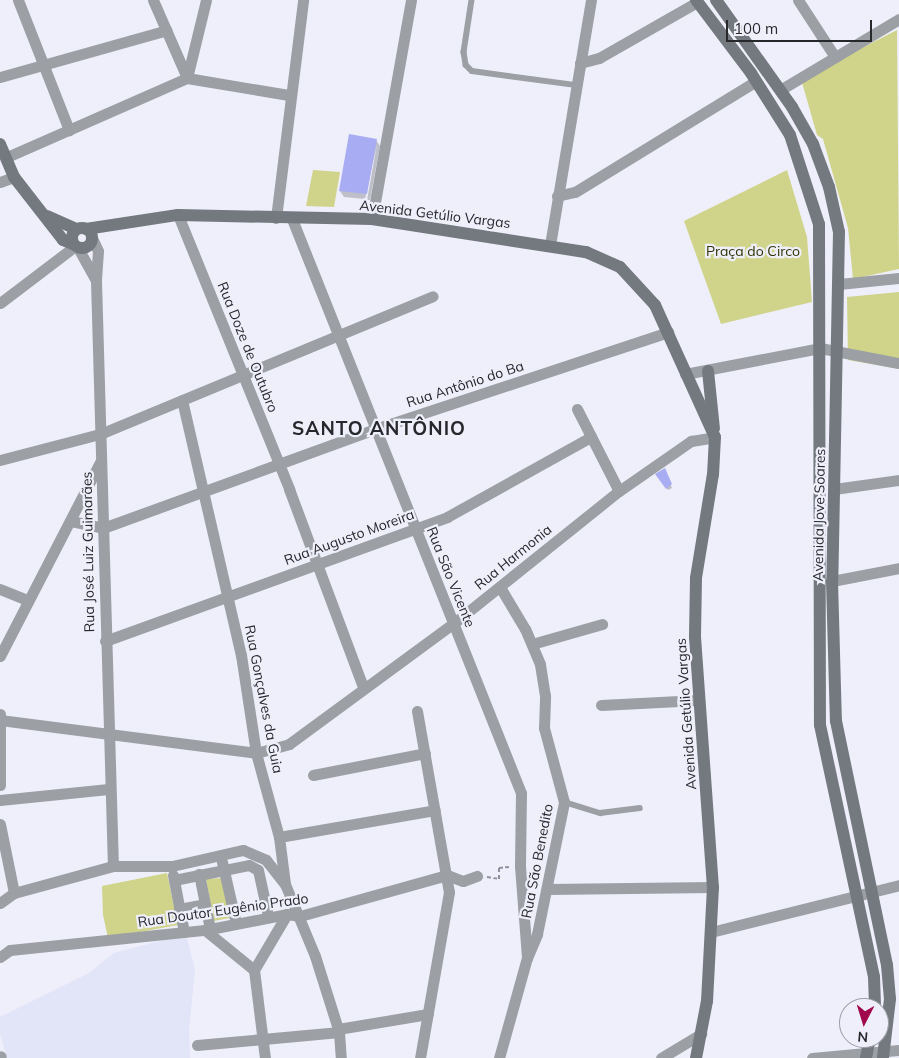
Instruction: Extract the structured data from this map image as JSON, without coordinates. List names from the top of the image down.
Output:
{
  "streets": {
    "main road": ["Avenida Getúlio Vargas", "Avenida Jove Soares"],
    "street": [
      "Rua Doze de Outubro",
      "Rua Antônio do Ba",
      "Rua Augusto Moreira",
      "Rua José Luiz Guimarães",
      "Rua Harmonia",
      "Rua São Vicente",
      "Rua Gonçalves da Guia",
      "Rua São Benedito",
      "Rua Doutor Eugênio Prado"
    ]
  },
  "crossings": [
    ["Avenida Getúlio Vargas", "Rua Doze de Outubro"],
    ["Avenida Getúlio Vargas", "Rua Antônio do Ba"],
    ["Avenida Getúlio Vargas", "Rua José Luiz Guimarães"],
    ["Avenida Getúlio Vargas", "Rua Harmonia"],
    ["Avenida Getúlio Vargas", "Rua São Vicente"],
    ["Rua Doze de Outubro", "Rua Antônio do Ba"],
    ["Rua Doze de Outubro", "Rua Augusto Moreira"],
    ["Rua Doze de Outubro", "Rua Harmonia"],
    ["Rua Antônio do Ba", "Rua José Luiz Guimarães"],
    ["Rua Antônio do Ba", "Rua São Vicente"],
    ["Rua Antônio do Ba", "Rua Gonçalves da Guia"],
    ["Rua Augusto Moreira", "Rua José Luiz Guimarães"],
    ["Rua Augusto Moreira", "Rua São Vicente"],
    ["Rua Augusto Moreira", "Rua Gonçalves da Guia"],
    ["Rua Harmonia", "Rua São Vicente"],
    ["Rua Harmonia", "Rua Gonçalves da Guia"],
    ["Rua Harmonia", "Rua São Benedito"],
    ["Rua São Vicente", "Rua São Benedito"],
    ["Rua Gonçalves da Guia", "Rua Doutor Eugênio Prado"]
  ],
  "districts": ["SANTO ANTÔNIO"],
  "parks": ["Praça do Circo"],
  "scale_bar": "100 m",
  "north": "bottom"
}
